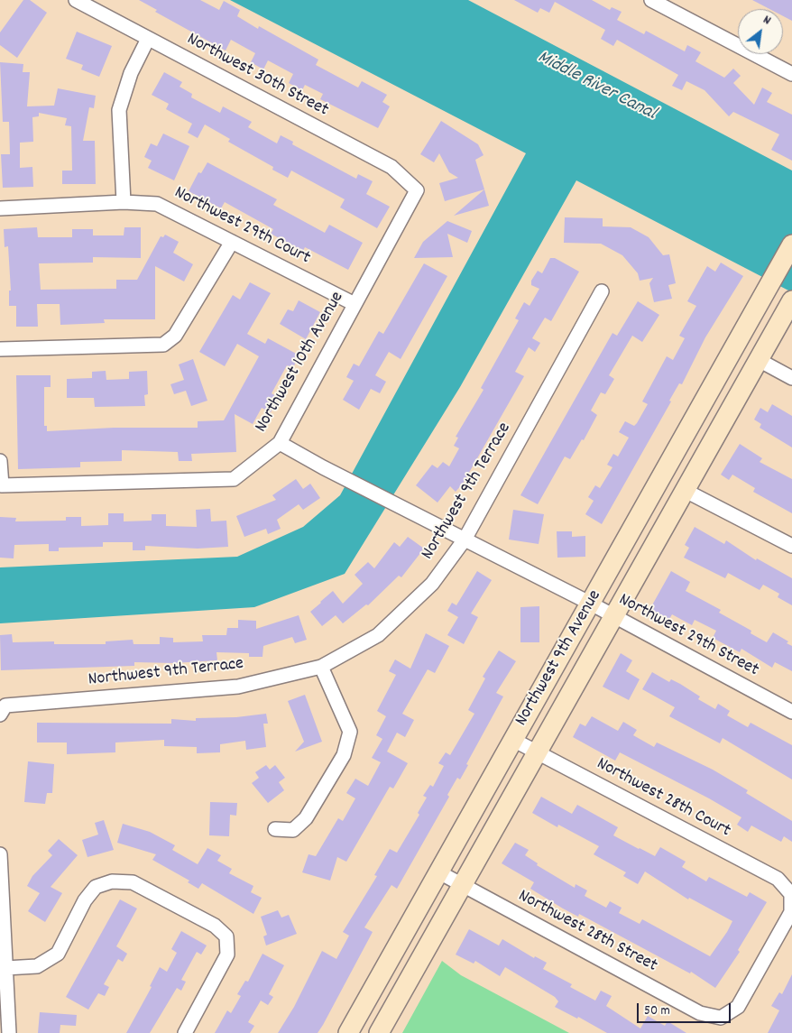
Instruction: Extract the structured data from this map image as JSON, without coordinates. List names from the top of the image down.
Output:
{
  "streets": {
    "main road": ["Northwest 9th Avenue"],
    "street": [
      "Northwest 30th Street",
      "Northwest 29th Court",
      "Northwest 10th Avenue",
      "Northwest 9th Terrace",
      "Northwest 29th Street",
      "Northwest 28th Court",
      "Northwest 28th Street"
    ]
  },
  "crossings": [
    ["Northwest 30th Street", "Northwest 10th Avenue"],
    ["Northwest 29th Court", "Northwest 10th Avenue"],
    ["Northwest 10th Avenue", "Northwest 29th Street"],
    ["Northwest 9th Terrace", "Northwest 29th Street"],
    ["Northwest 29th Street", "Northwest 9th Avenue"],
    ["Northwest 9th Avenue", "Northwest 28th Court"],
    ["Northwest 9th Avenue", "Northwest 28th Street"],
    ["Northwest 28th Court", "Northwest 28th Street"]
  ],
  "water": ["Middle River Canal"],
  "scale_bar": "50 m",
  "north": "top right"
}
